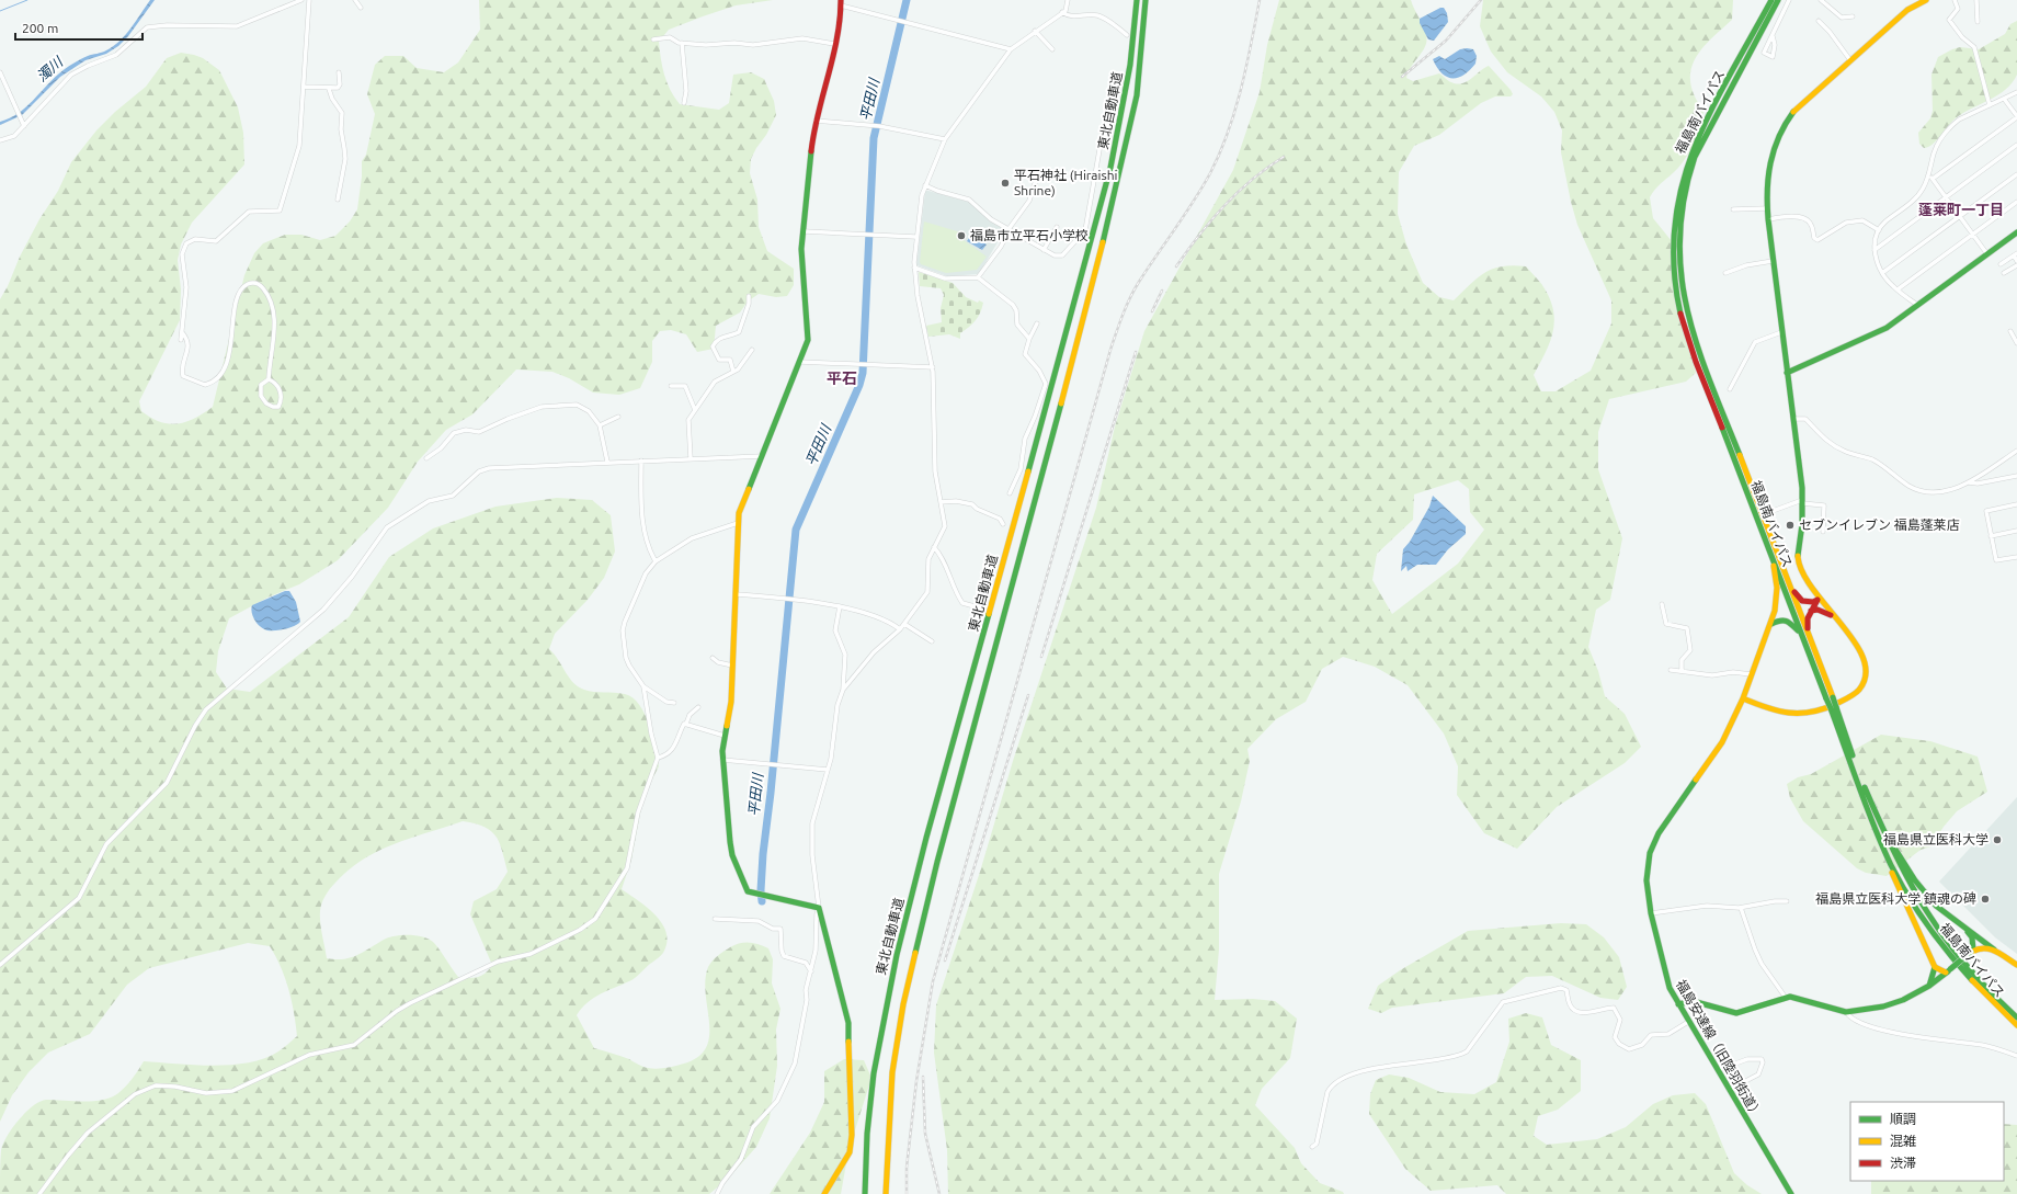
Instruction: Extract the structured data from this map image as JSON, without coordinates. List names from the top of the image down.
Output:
{
  "streets": {
    "main road": ["東北自動車道", "福島南バイパス", "福島安達線（旧陸羽街道）"]
  },
  "crossings": [
    ["福島南バイパス", "福島安達線（旧陸羽街道）"]
  ],
  "districts": ["蓬莱町一丁目", "平石"],
  "water": ["濁川", "平田川"],
  "places": [
    "平石神社 (Hiraishi Shrine)",
    "福島市立平石小学校",
    "セブンイレブン 福島蓬莱店",
    "福島県立医科大学",
    "福島県立医科大学 鎮魂の碑"
  ],
  "legend": ["順調", "混雑", "渋滞"],
  "scale_bar": "200 m"
}
